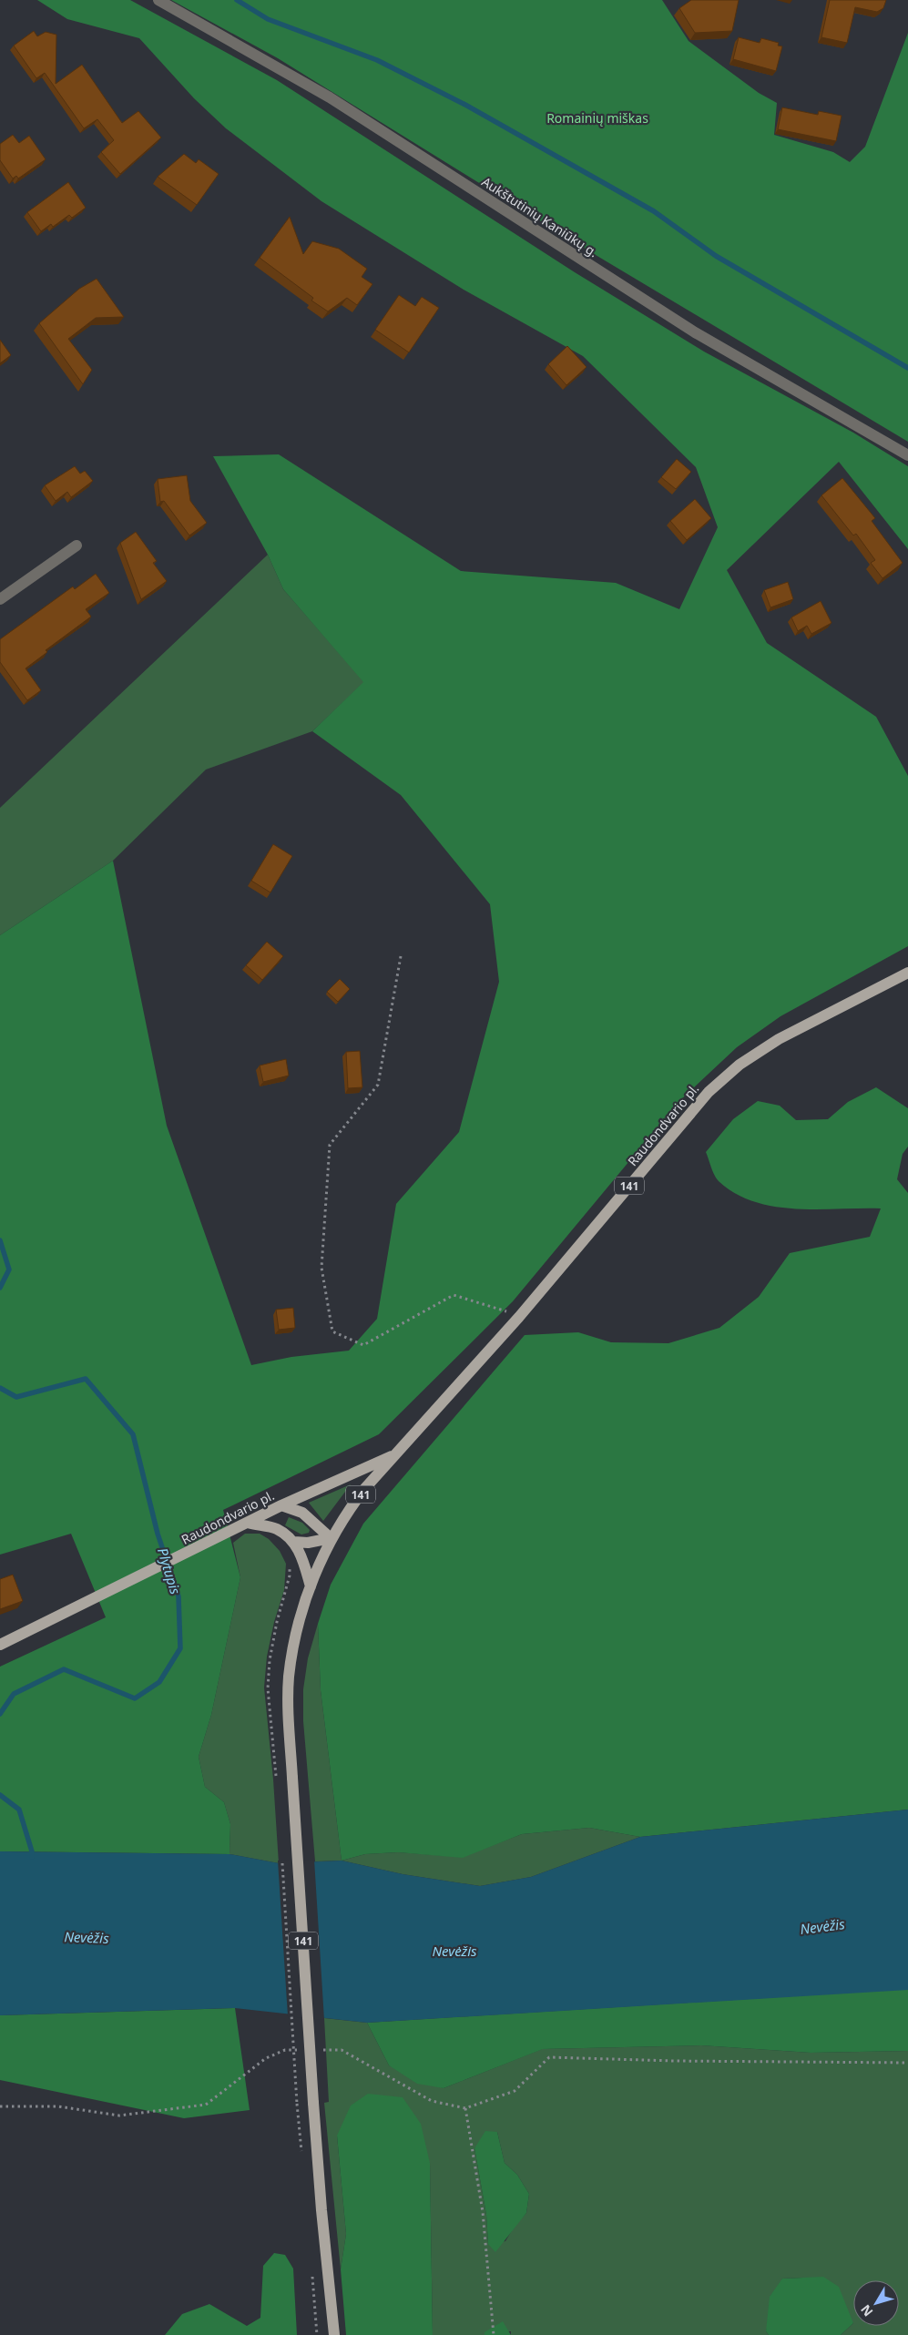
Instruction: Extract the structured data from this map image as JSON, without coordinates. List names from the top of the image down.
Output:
{
  "streets": {
    "main road": ["Raudondvario pl.", "141"],
    "street": ["Aukštutinių Kaniūkų g."]
  },
  "crossings": [
    ["Raudondvario pl.", "141"]
  ],
  "water": ["Plytupis", "Nevėžis"],
  "parks": ["Romainių miškas"],
  "north": "bottom left"
}
